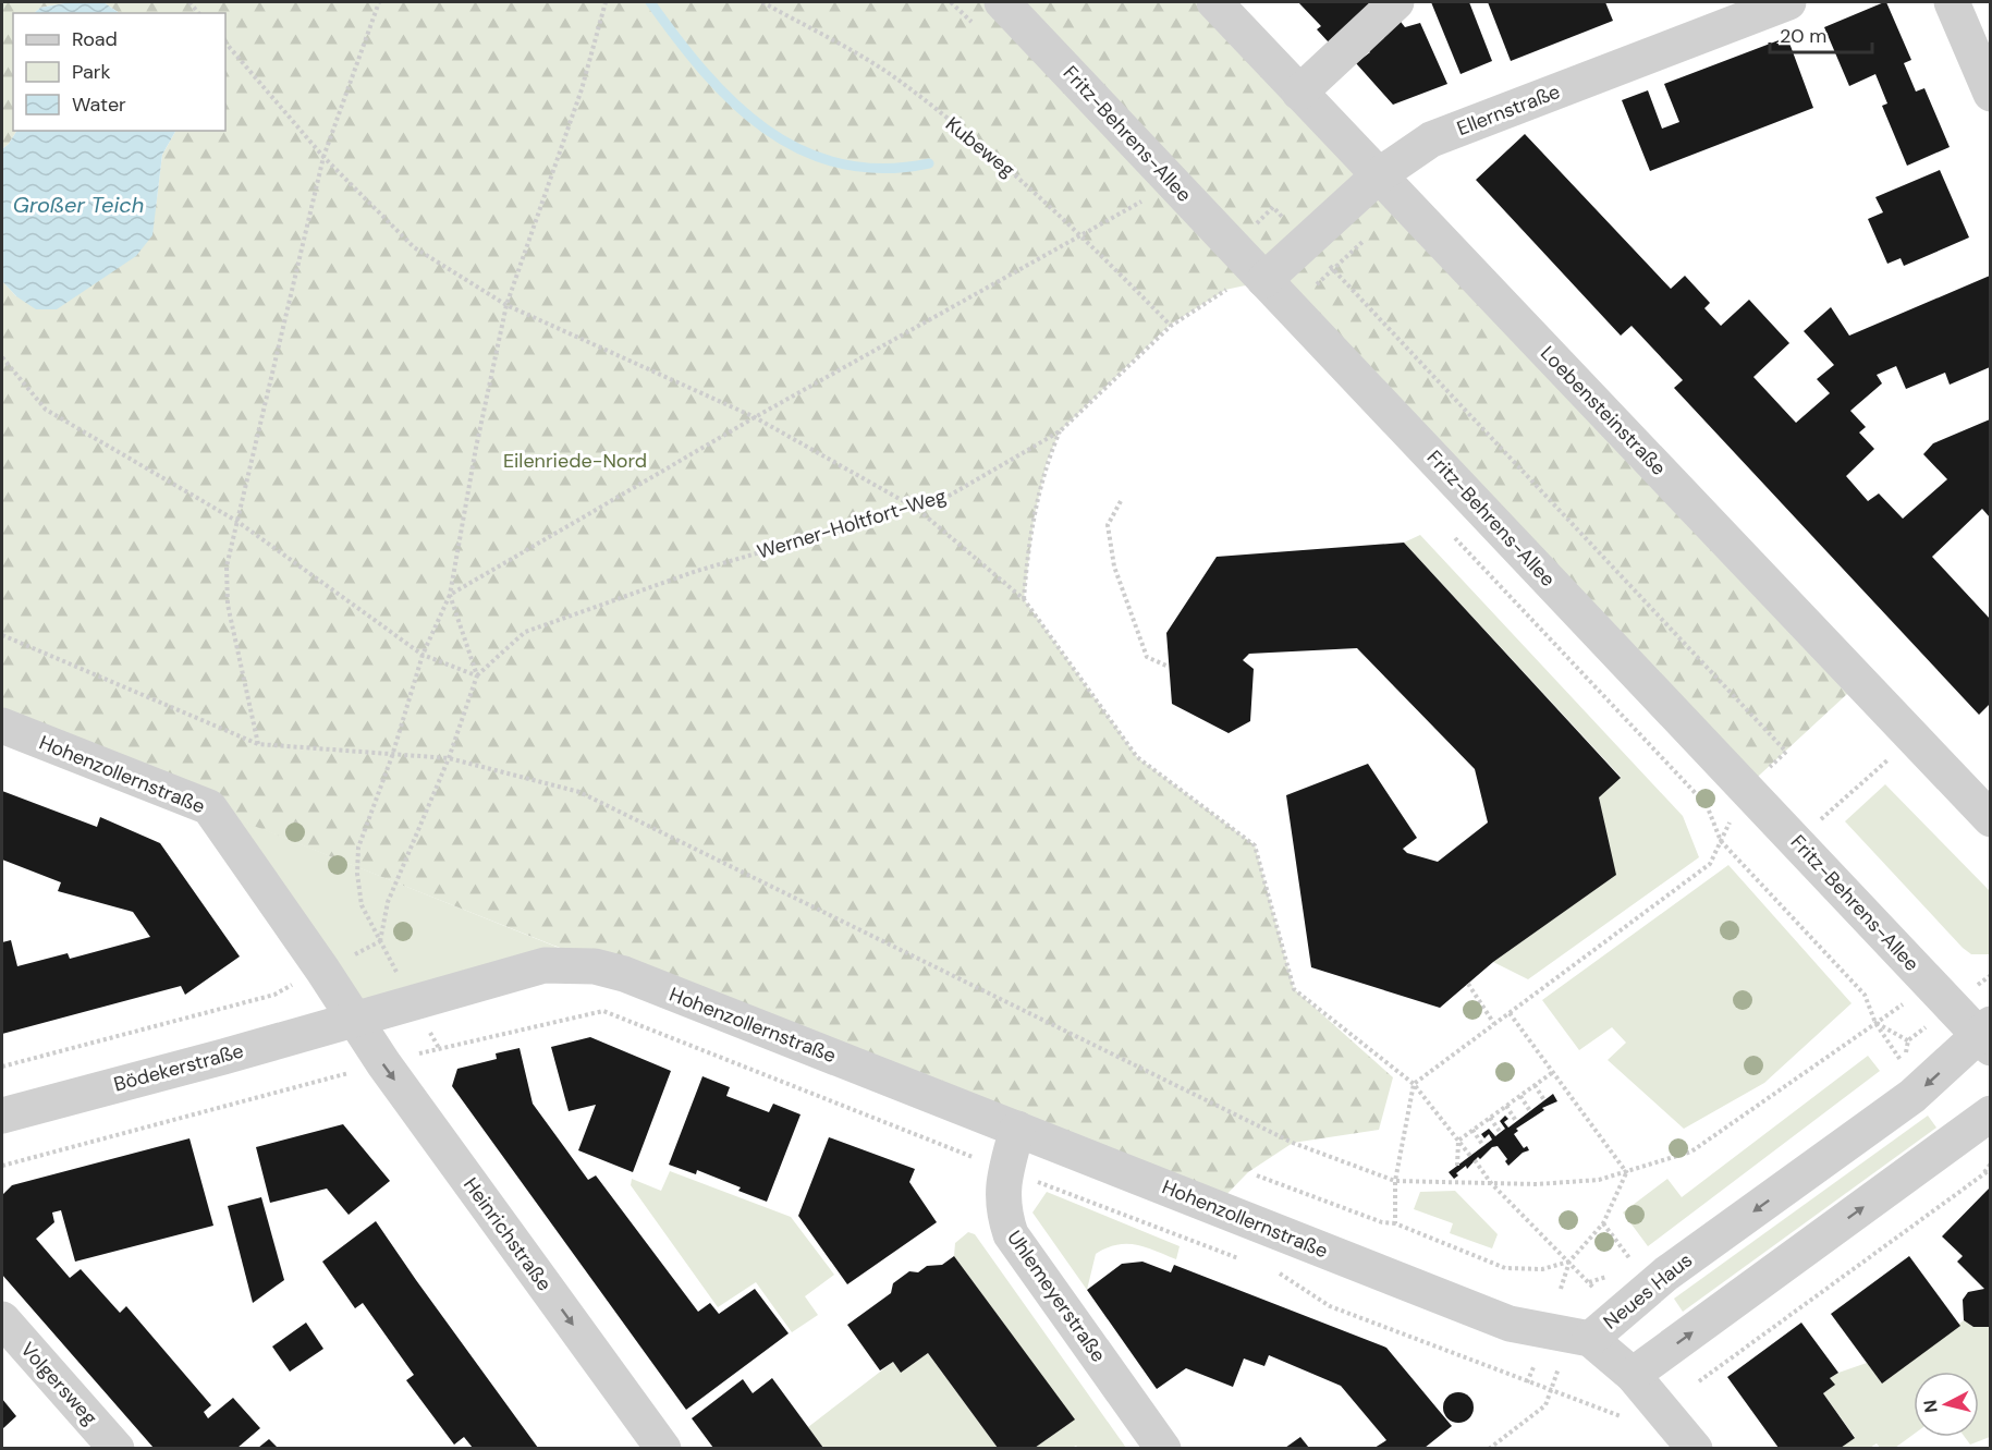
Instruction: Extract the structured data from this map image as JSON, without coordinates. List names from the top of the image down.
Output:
{
  "streets": {
    "street": [
      "Ellernstraße",
      "Fritz-Behrens-Allee",
      "Loebensteinstraße",
      "Hohenzollernstraße",
      "Bödekerstraße",
      "Heinrichstraße",
      "Neues Haus",
      "Uhlemeyerstraße",
      "Volgersweg"
    ],
    "path": ["Kubeweg", "Werner-Holtfort-Weg"]
  },
  "crossings": [
    ["Ellernstraße", "Fritz-Behrens-Allee"],
    ["Ellernstraße", "Loebensteinstraße"],
    ["Fritz-Behrens-Allee", "Neues Haus"],
    ["Kubeweg", "Werner-Holtfort-Weg"],
    ["Hohenzollernstraße", "Bödekerstraße"],
    ["Hohenzollernstraße", "Heinrichstraße"],
    ["Hohenzollernstraße", "Neues Haus"],
    ["Hohenzollernstraße", "Uhlemeyerstraße"],
    ["Bödekerstraße", "Heinrichstraße"]
  ],
  "one_way": ["Heinrichstraße"],
  "water": ["Großer Teich"],
  "parks": ["Eilenriede-Nord"],
  "legend": ["Road", "Park", "Water"],
  "scale_bar": "20 m",
  "north": "left"
}
